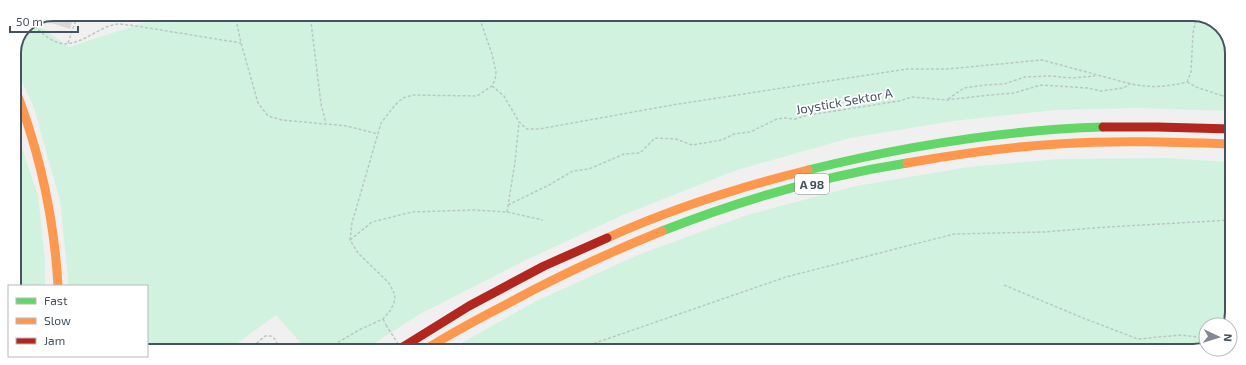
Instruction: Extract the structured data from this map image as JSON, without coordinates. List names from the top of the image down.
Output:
{
  "streets": {
    "main road": ["A 98"],
    "path": ["Joystick Sektor A"]
  },
  "legend": ["Fast", "Slow", "Jam"],
  "scale_bar": "50 m",
  "north": "right"
}
